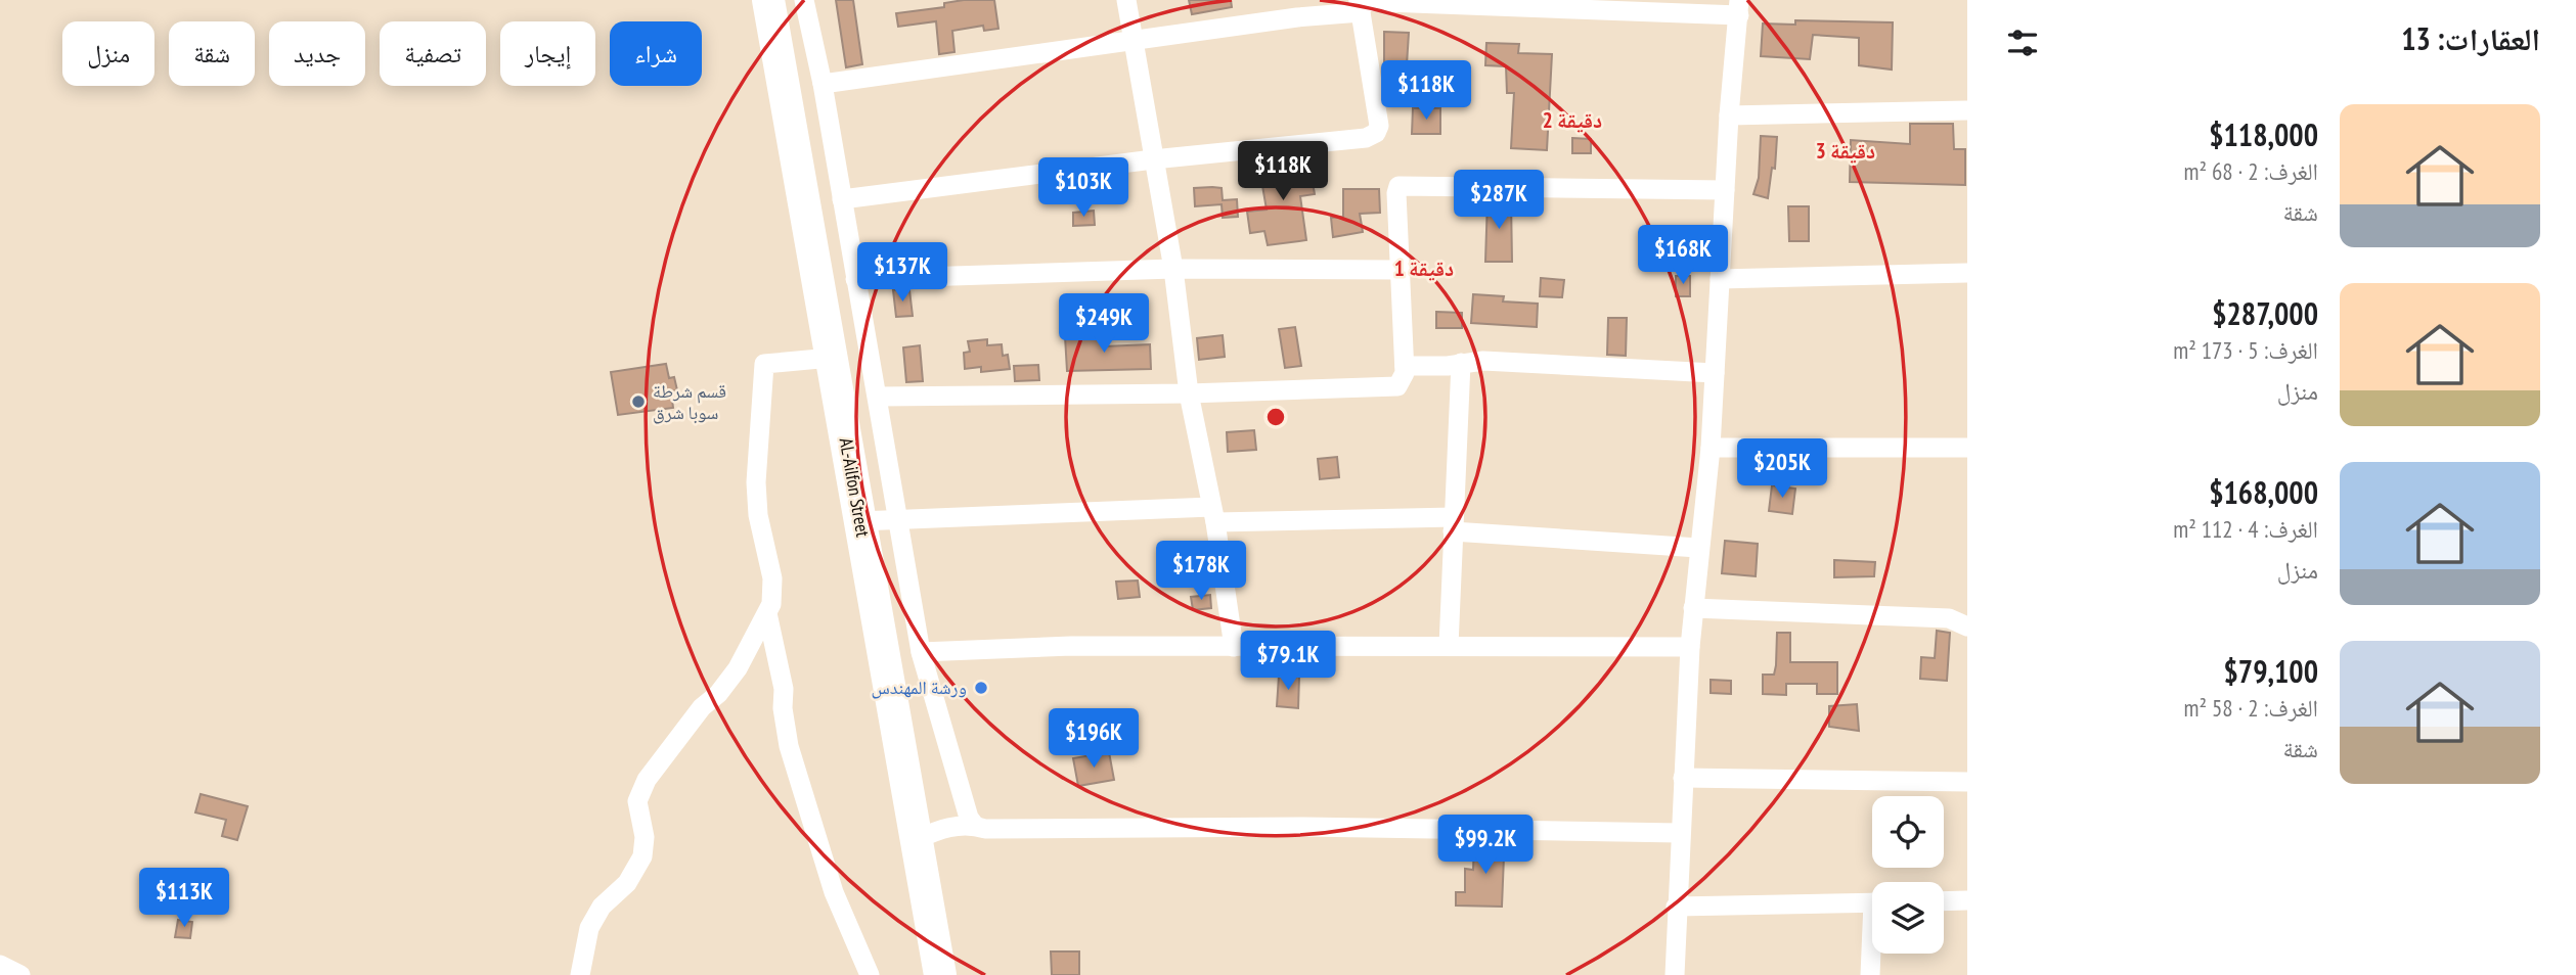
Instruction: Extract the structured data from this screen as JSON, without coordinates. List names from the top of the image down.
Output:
{
  "streets": {
    "highway": ["AL-Ailfon Street"]
  },
  "places": ["قسم شرطة سوبا شرق", "ورشة المهندس"],
  "page": {
    "heading": "العقارات: 13",
    "chip": [
      "شراء",
      "إيجار",
      "تصفية",
      "جديد",
      "شقة",
      "منزل"
    ],
    "price": [
      "$118K",
      "$118K",
      "$103K",
      "$287K",
      "$168K",
      "$137K",
      "$249K",
      "$205K",
      "$178K",
      "$79.1K",
      "$196K",
      "$99.2K",
      "$113K"
    ],
    "list": [
      {
        "name": "$118,000",
        "note": "الغرف: 2 · 68 m² · شقة"
      },
      {
        "name": "$287,000",
        "note": "الغرف: 5 · 173 m² · منزل"
      },
      {
        "name": "$168,000",
        "note": "الغرف: 4 · 112 m² · منزل"
      },
      {
        "name": "$79,100",
        "note": "الغرف: 2 · 58 m² · شقة"
      }
    ]
  },
  "rings": ["2 دقيقة", "3 دقيقة", "1 دقيقة"]
}
